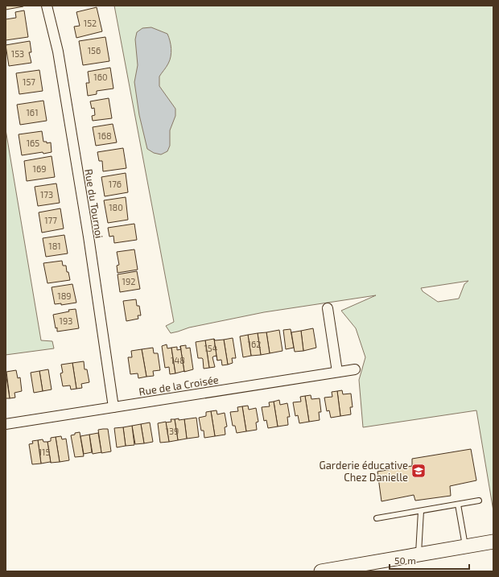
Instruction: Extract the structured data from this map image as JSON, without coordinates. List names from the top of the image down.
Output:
{
  "streets": {
    "street": ["Rue du Tournoi", "Rue de la Croisée"]
  },
  "crossings": [
    ["Rue du Tournoi", "Rue de la Croisée"]
  ],
  "places": {
    "school or university": ["Garderie éducative Chez Danielle"]
  },
  "house_numbers": [
    "152",
    "156",
    "153",
    "160",
    "157",
    "161",
    "168",
    "165",
    "169",
    "176",
    "173",
    "180",
    "177",
    "181",
    "192",
    "189",
    "193",
    "162",
    "154",
    "148",
    "139",
    "115"
  ],
  "scale_bar": "50 m"
}
